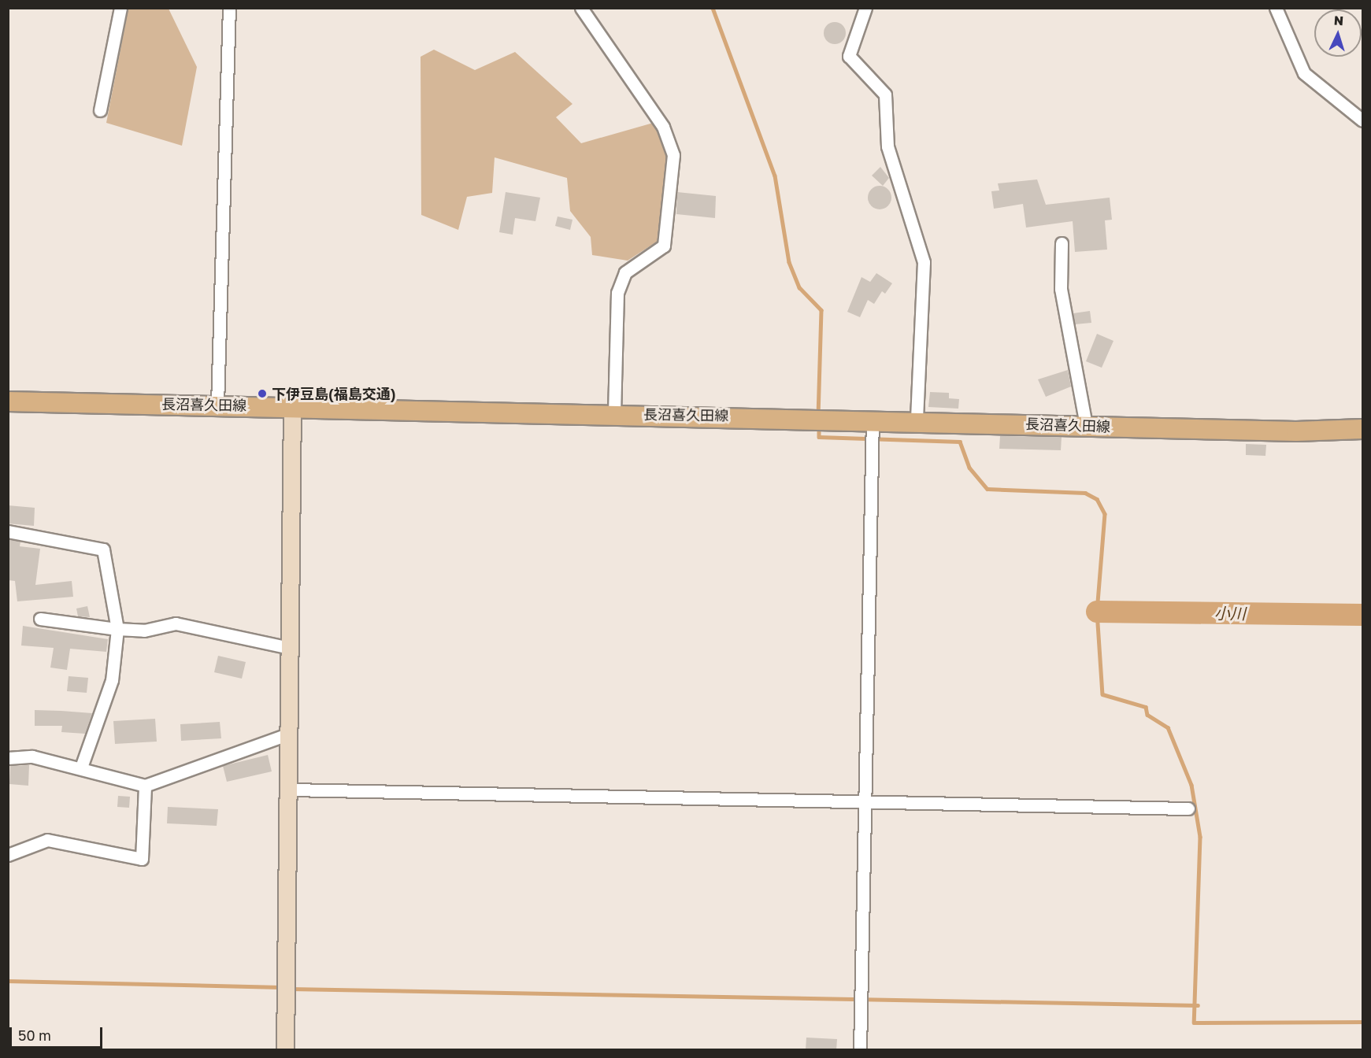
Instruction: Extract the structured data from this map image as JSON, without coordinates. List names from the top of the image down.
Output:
{
  "streets": {
    "main road": ["長沼喜久田線"]
  },
  "water": ["小川"],
  "places": ["下伊豆島(福島交通)"],
  "scale_bar": "50 m",
  "north": "top"
}
